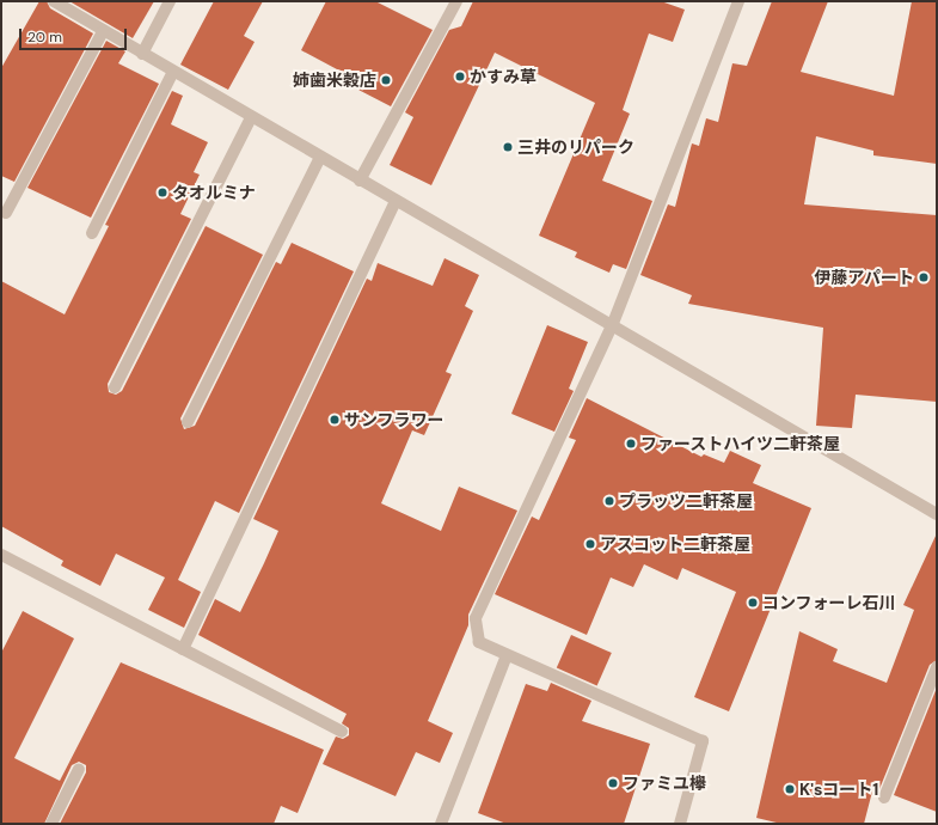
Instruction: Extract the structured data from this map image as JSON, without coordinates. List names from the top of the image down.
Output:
{
  "places": [
    "かすみ草",
    "姉歯米穀店",
    "三井のリパーク",
    "タオルミナ",
    "伊藤アパート",
    "サンフラワー",
    "ファーストハイツ二軒茶屋",
    "プラッツ二軒茶屋",
    "アスコット二軒茶屋",
    "コンフォーレ石川",
    "ファミユ欅",
    "K'sコート1"
  ],
  "scale_bar": "20 m"
}
